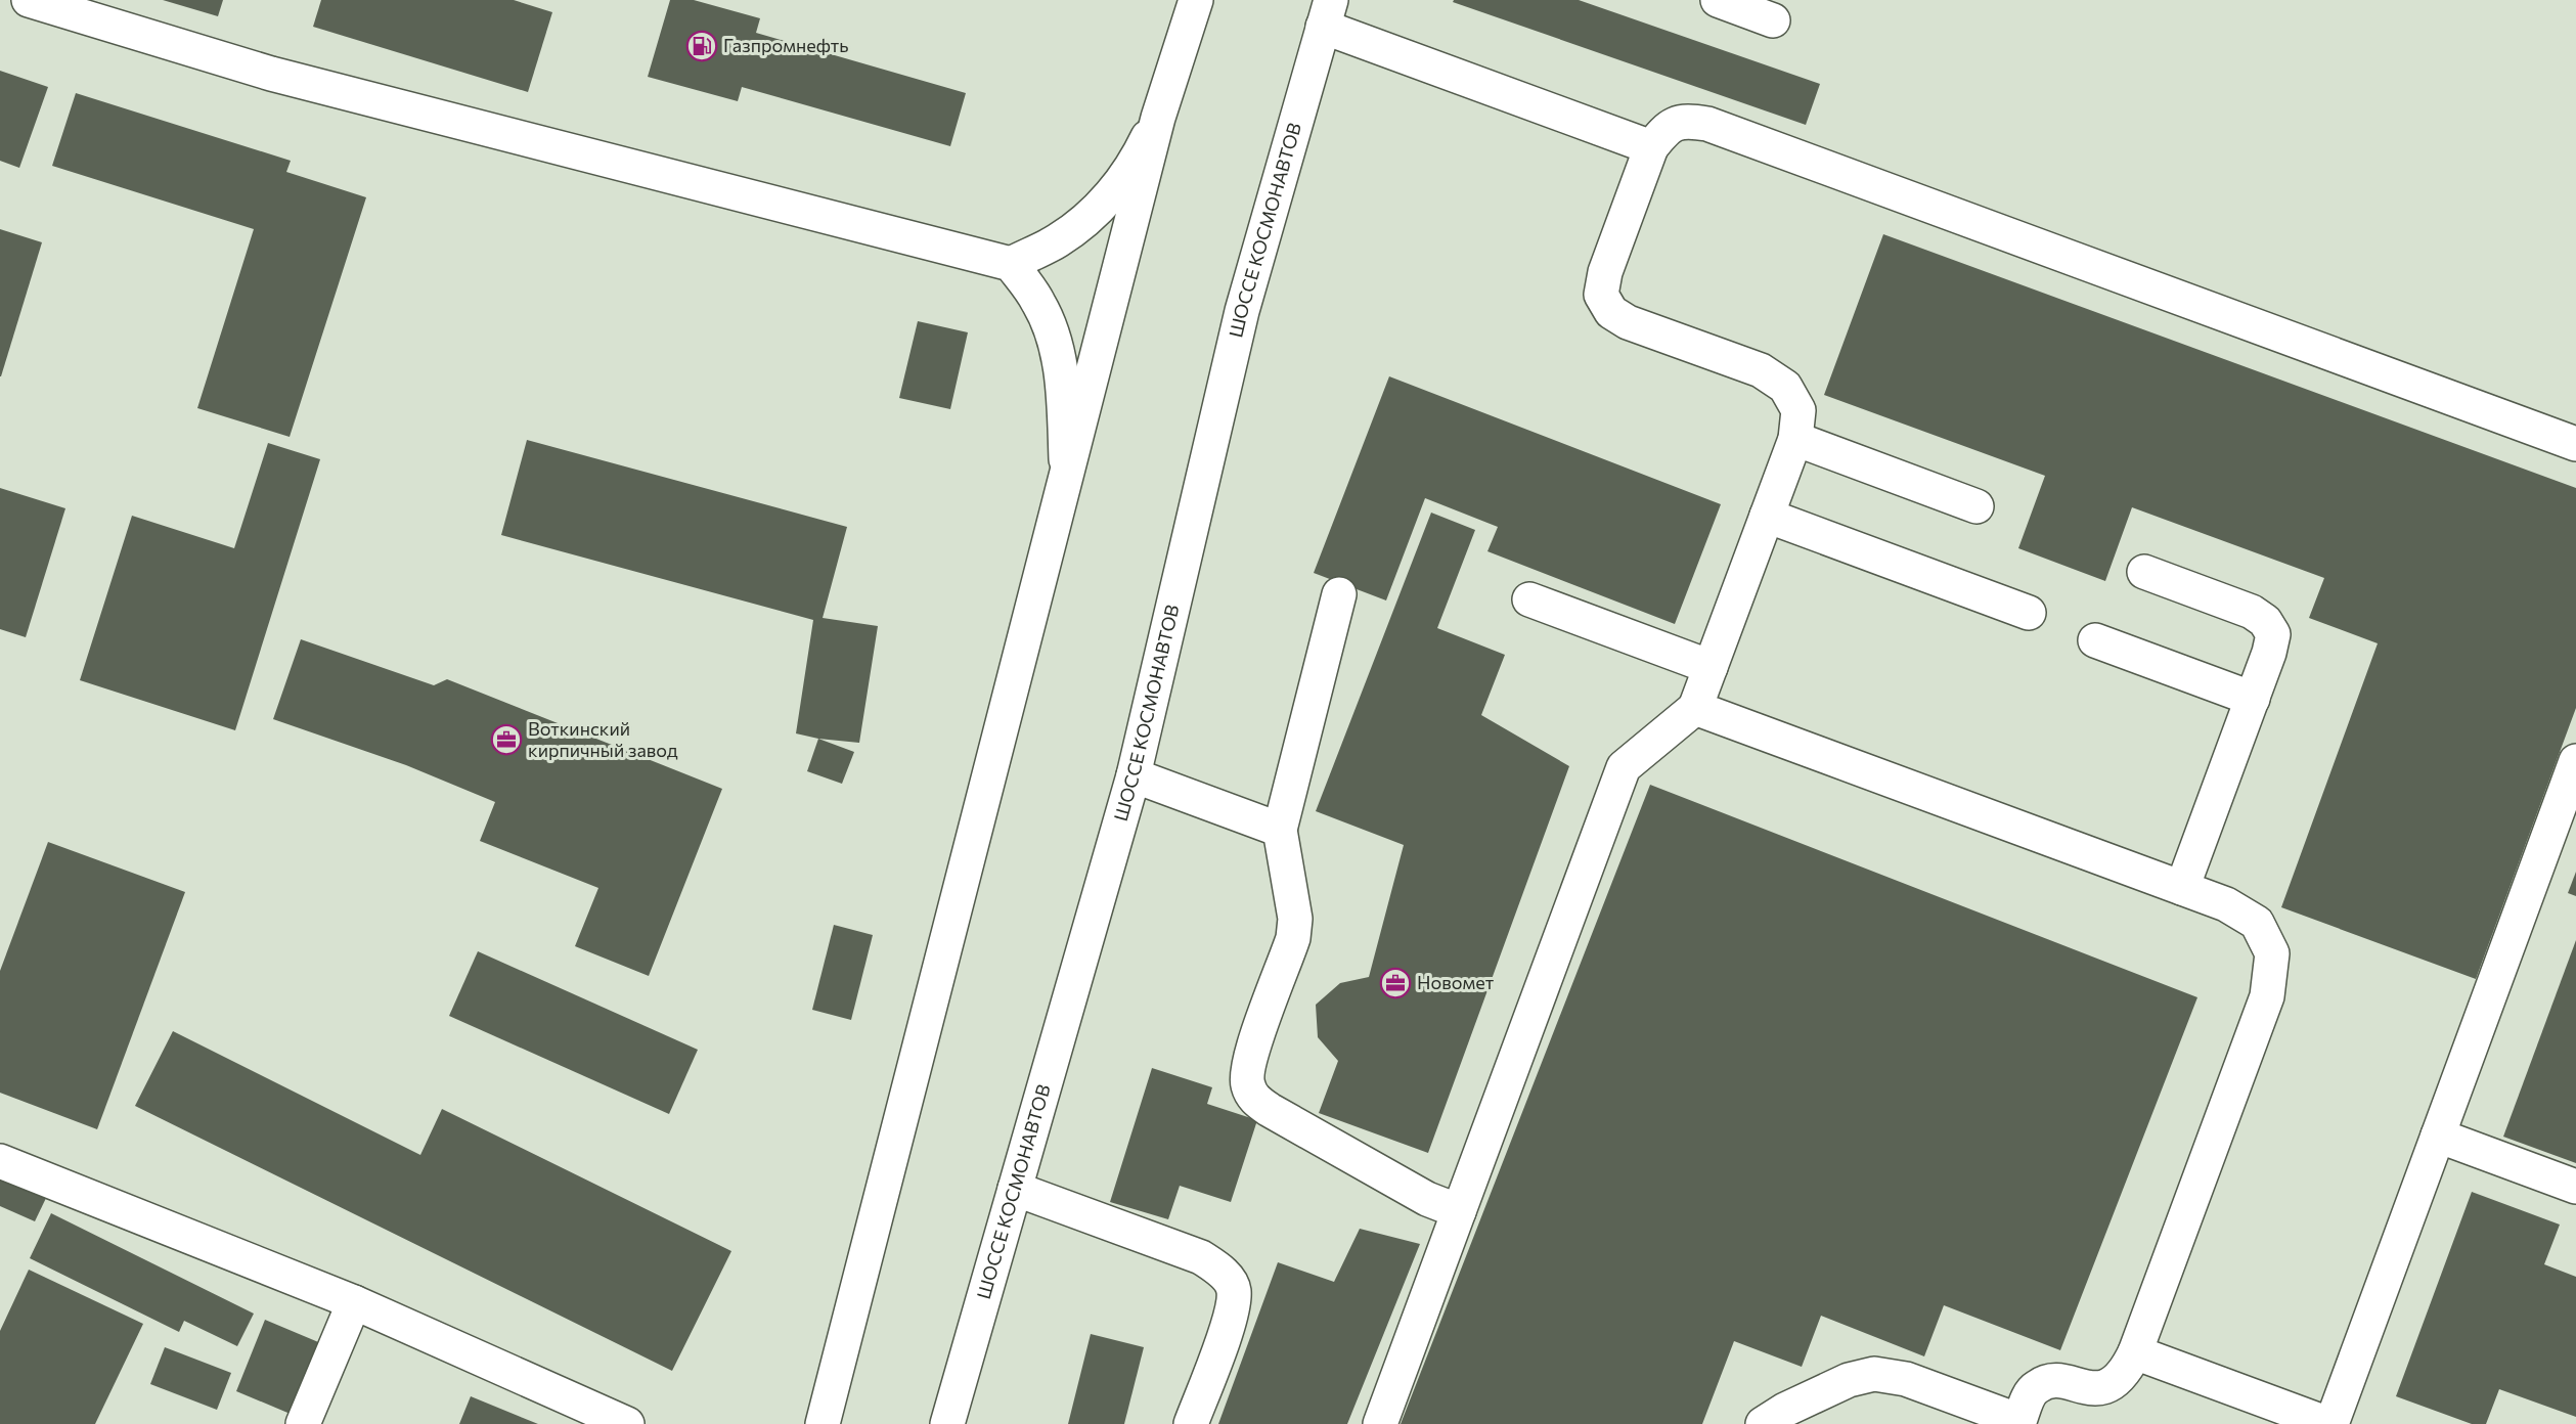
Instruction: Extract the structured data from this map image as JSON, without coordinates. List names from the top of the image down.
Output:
{
  "streets": {
    "main road": ["ШОССЕ КОСМОНАВТОВ"]
  },
  "places": {
    "fuel station": ["Газпромнефть"],
    "office": ["Воткинский кирпичный завод", "Новомет"]
  }
}
